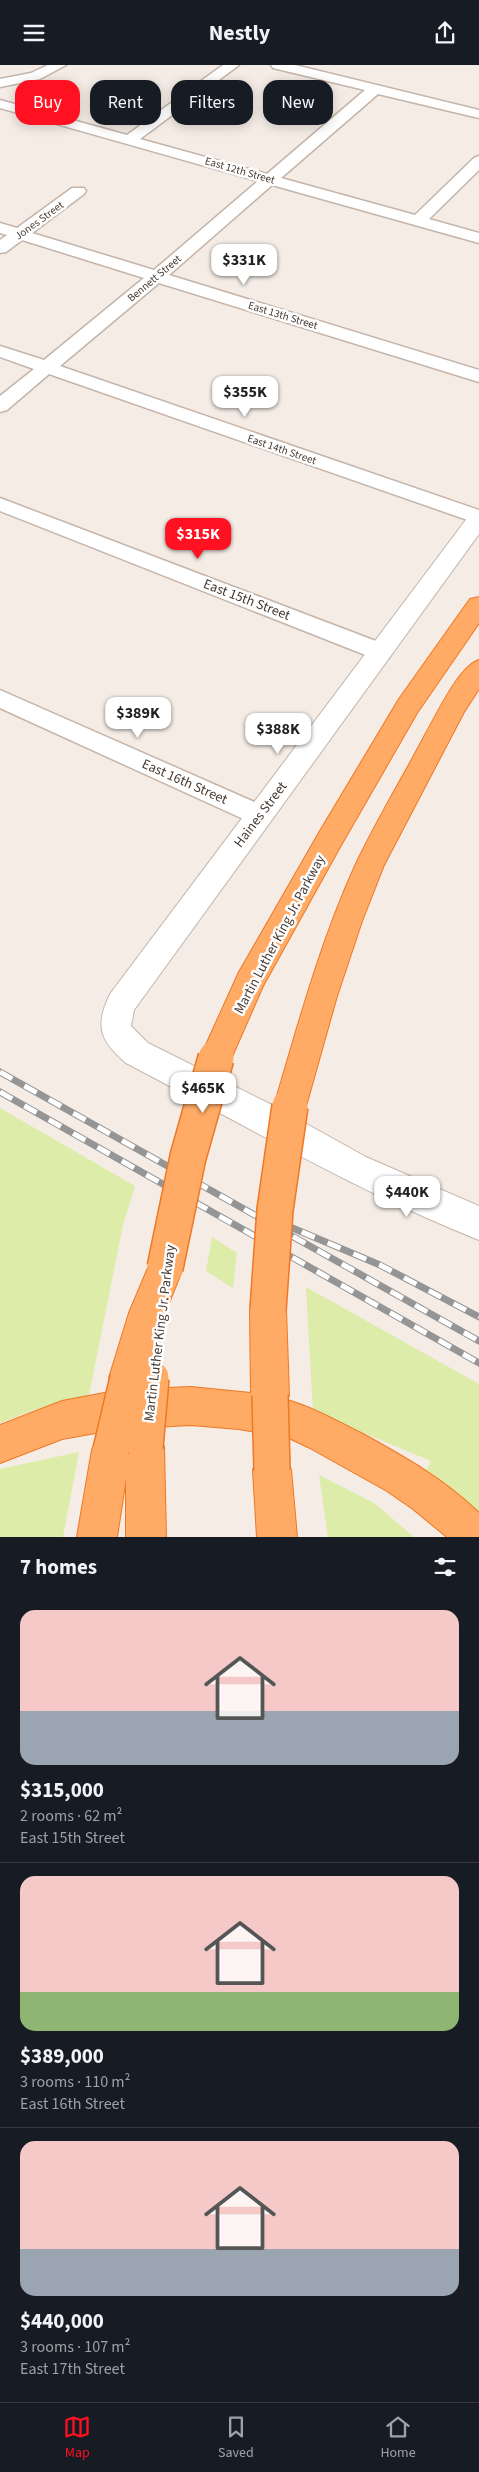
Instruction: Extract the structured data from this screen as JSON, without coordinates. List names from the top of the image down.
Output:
{
  "streets": {
    "highway": ["Martin Luther King Jr. Parkway"],
    "street": [
      "East 12th Street",
      "Jones Street",
      "Bennett Street",
      "East 13th Street",
      "East 14th Street",
      "East 15th Street",
      "East 16th Street",
      "Haines Street"
    ]
  },
  "crossings": [
    ["East 12th Street", "Bennett Street"],
    ["Jones Street", "East 13th Street"],
    ["Bennett Street", "East 13th Street"],
    ["Bennett Street", "East 14th Street"],
    ["East 14th Street", "Haines Street"],
    ["East 15th Street", "Haines Street"],
    ["East 16th Street", "Haines Street"]
  ],
  "page": {
    "header": "Nestly",
    "chip": [
      "Buy",
      "Rent",
      "Filters",
      "New"
    ],
    "price": [
      "$331K",
      "$355K",
      "$315K",
      "$389K",
      "$388K",
      "$465K",
      "$440K"
    ],
    "heading": "7 homes",
    "list": [
      {
        "name": "$315,000",
        "note": "2 rooms · 62 m² · East 15th Street"
      },
      {
        "name": "$389,000",
        "note": "3 rooms · 110 m² · East 16th Street"
      },
      {
        "name": "$440,000",
        "note": "3 rooms · 107 m² · East 17th Street"
      }
    ],
    "tabs": ["Map", "Saved", "Home"]
  }
}
